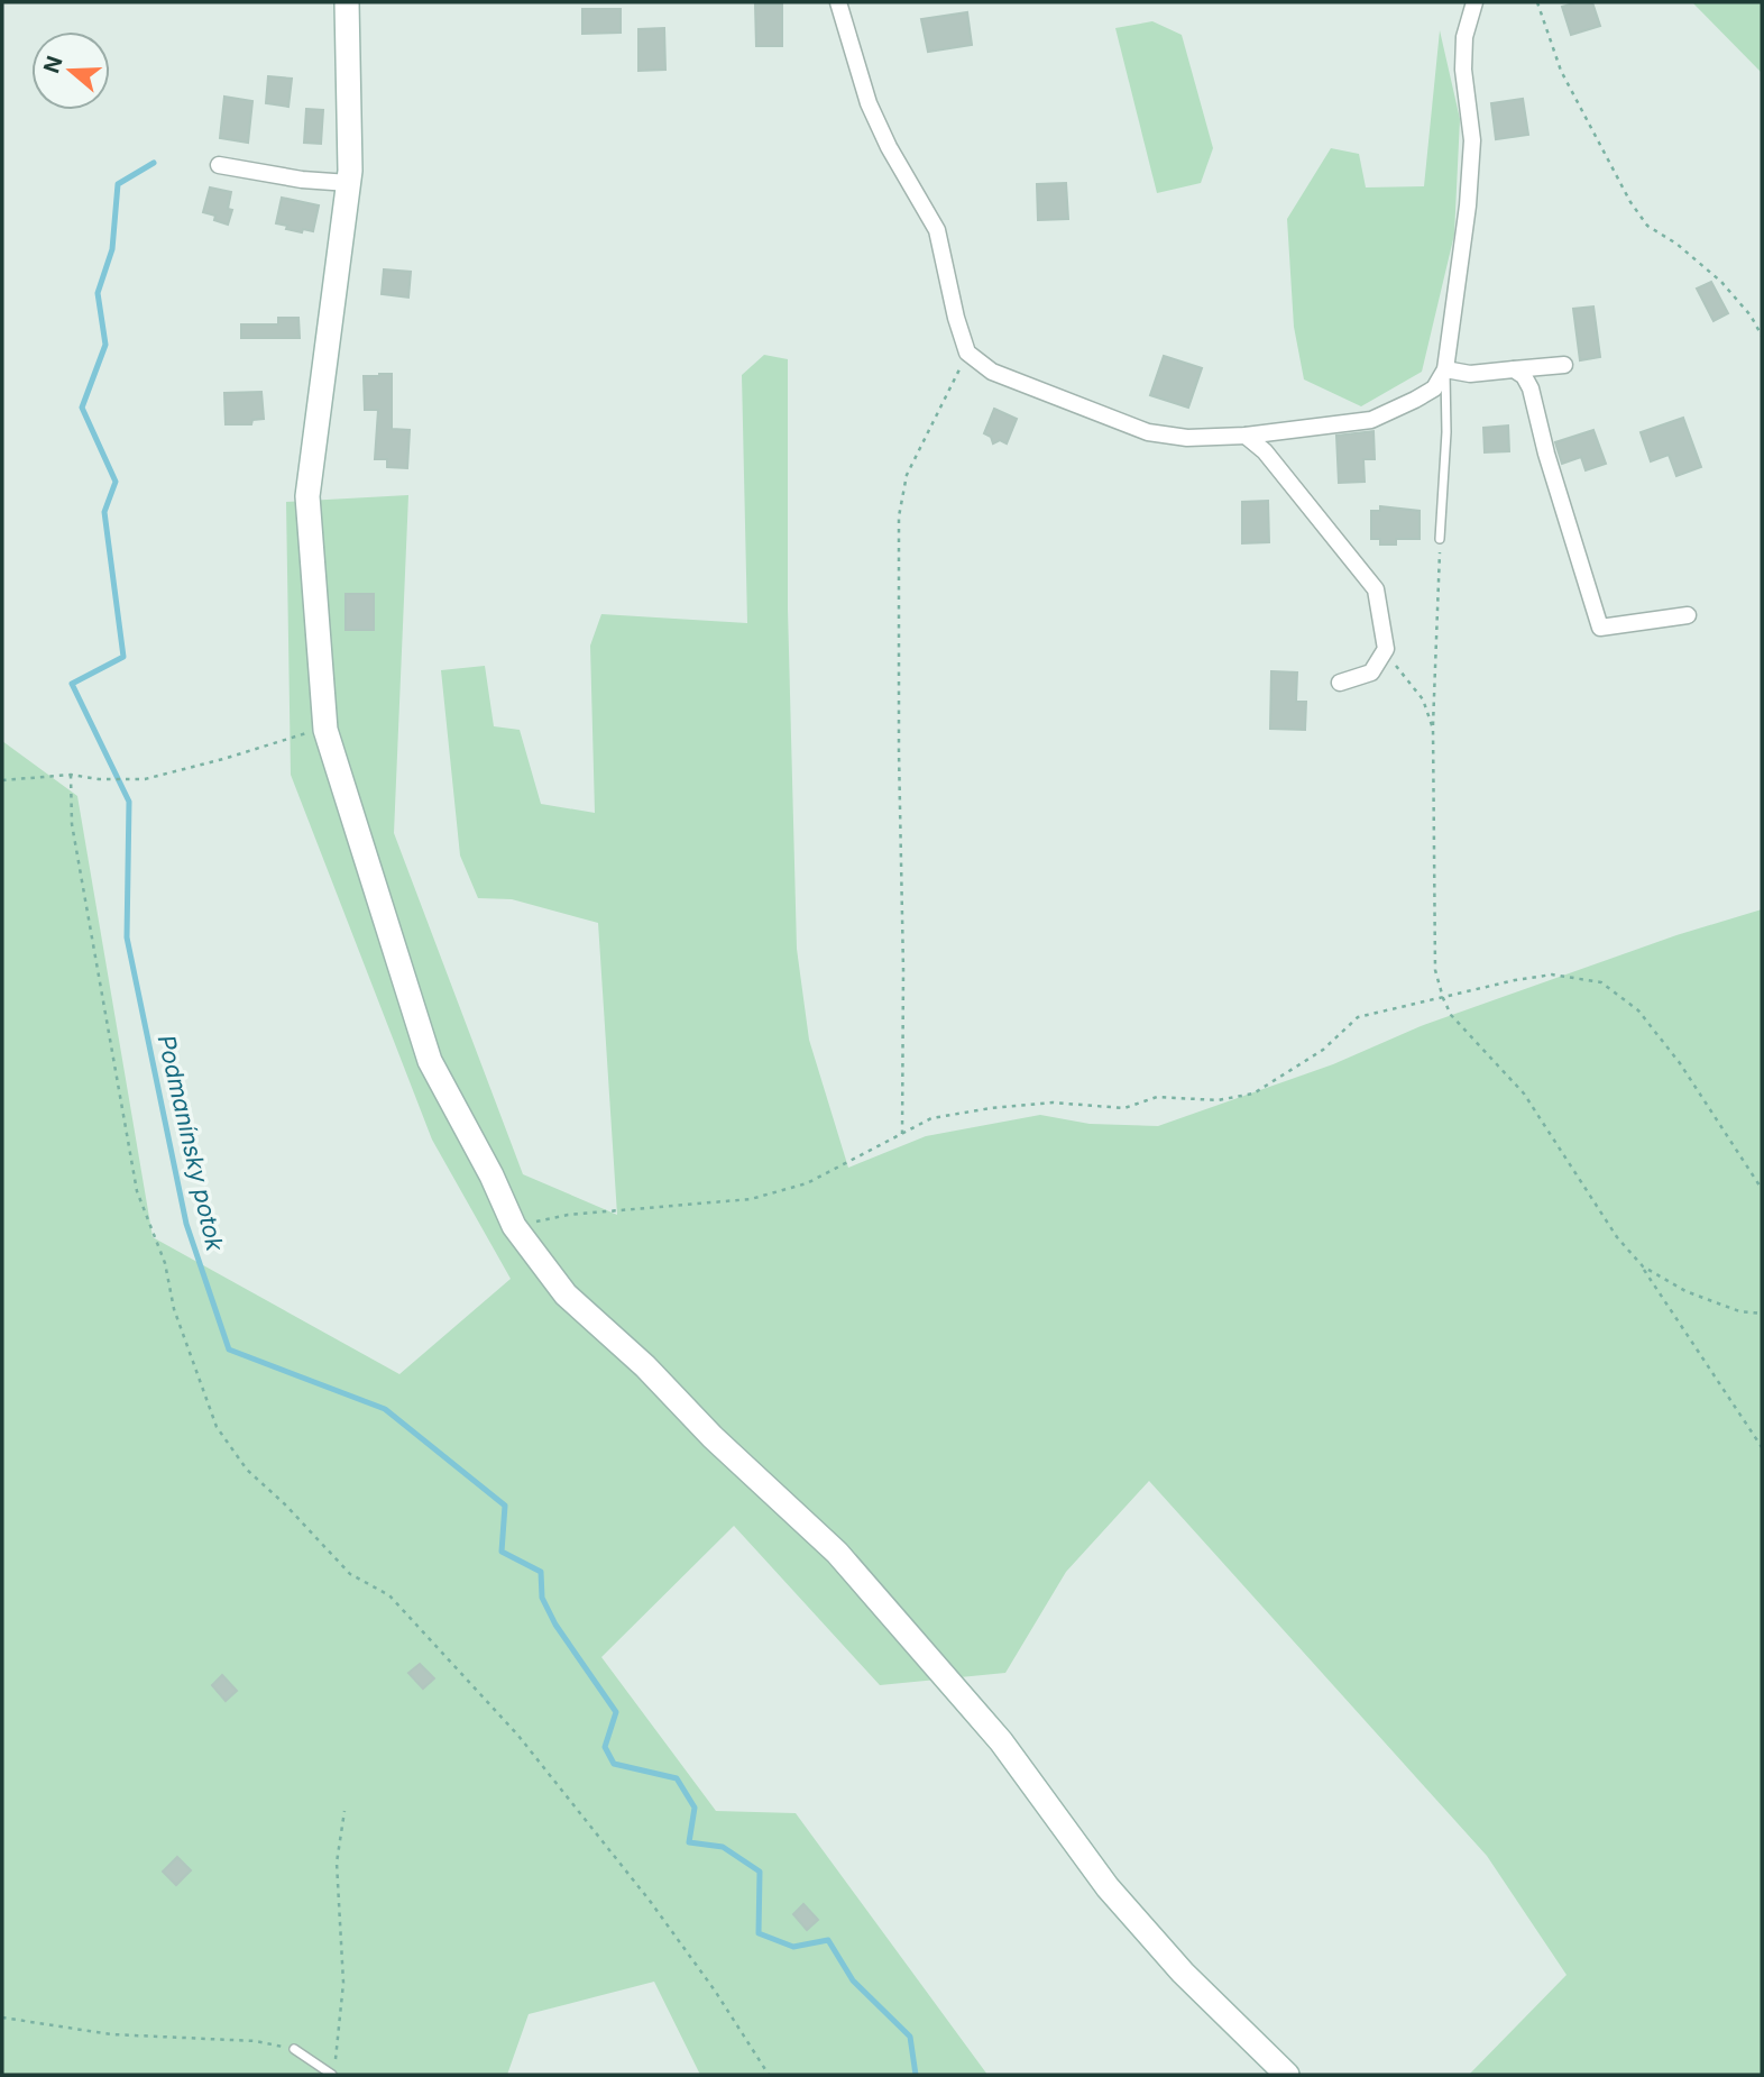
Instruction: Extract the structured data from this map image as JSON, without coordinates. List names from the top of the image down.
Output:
{
  "water": ["Podmanínsky potok"],
  "north": "left"
}
